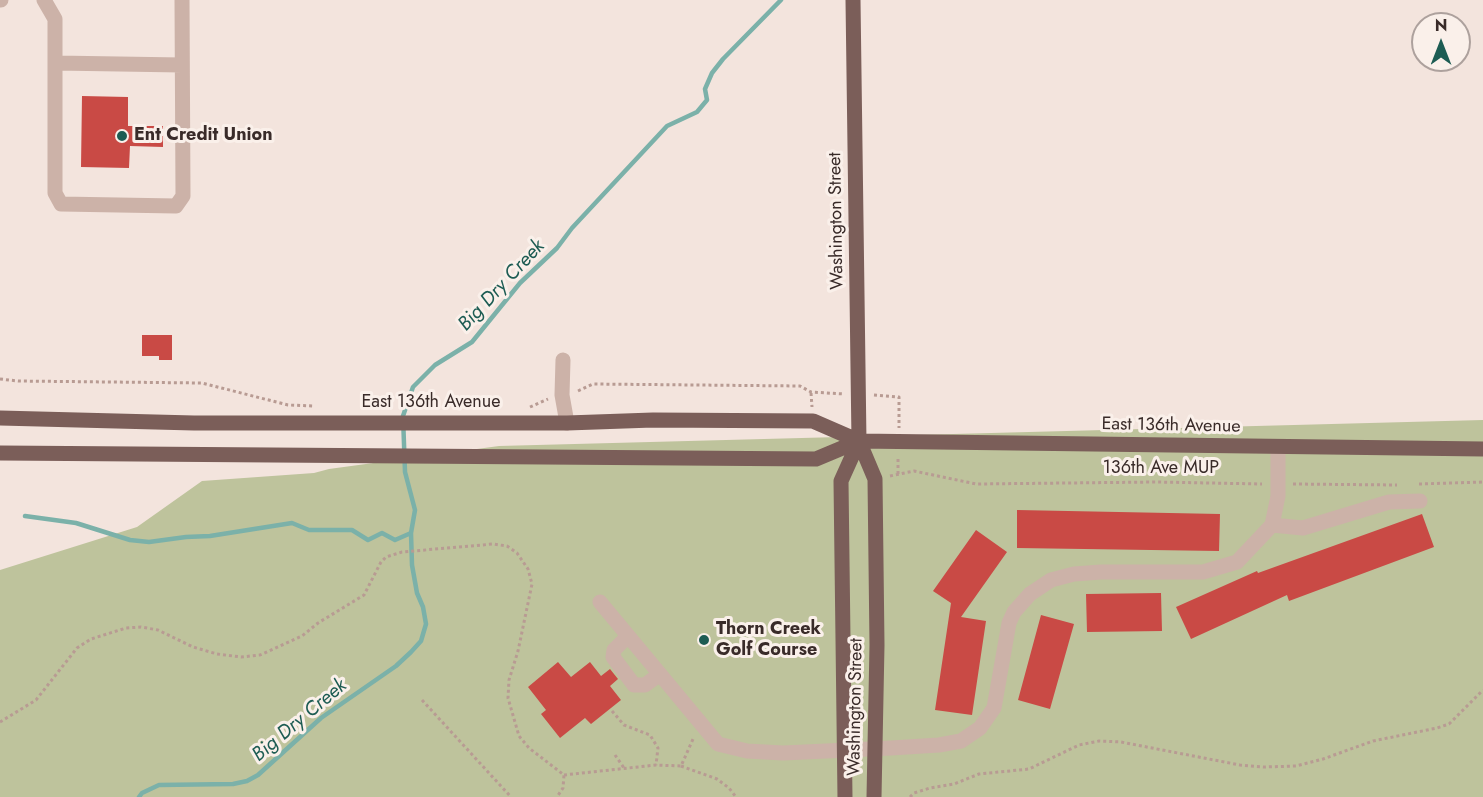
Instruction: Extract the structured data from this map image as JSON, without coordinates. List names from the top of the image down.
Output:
{
  "streets": {
    "main road": ["Washington Street", "East 136th Avenue"],
    "path": ["136th Ave MUP"]
  },
  "crossings": [
    ["Washington Street", "East 136th Avenue"],
    ["Washington Street", "136th Ave MUP"]
  ],
  "water": ["Big Dry Creek"],
  "places": ["Ent Credit Union", "Thorn Creek Golf Course"],
  "north": "top"
}
